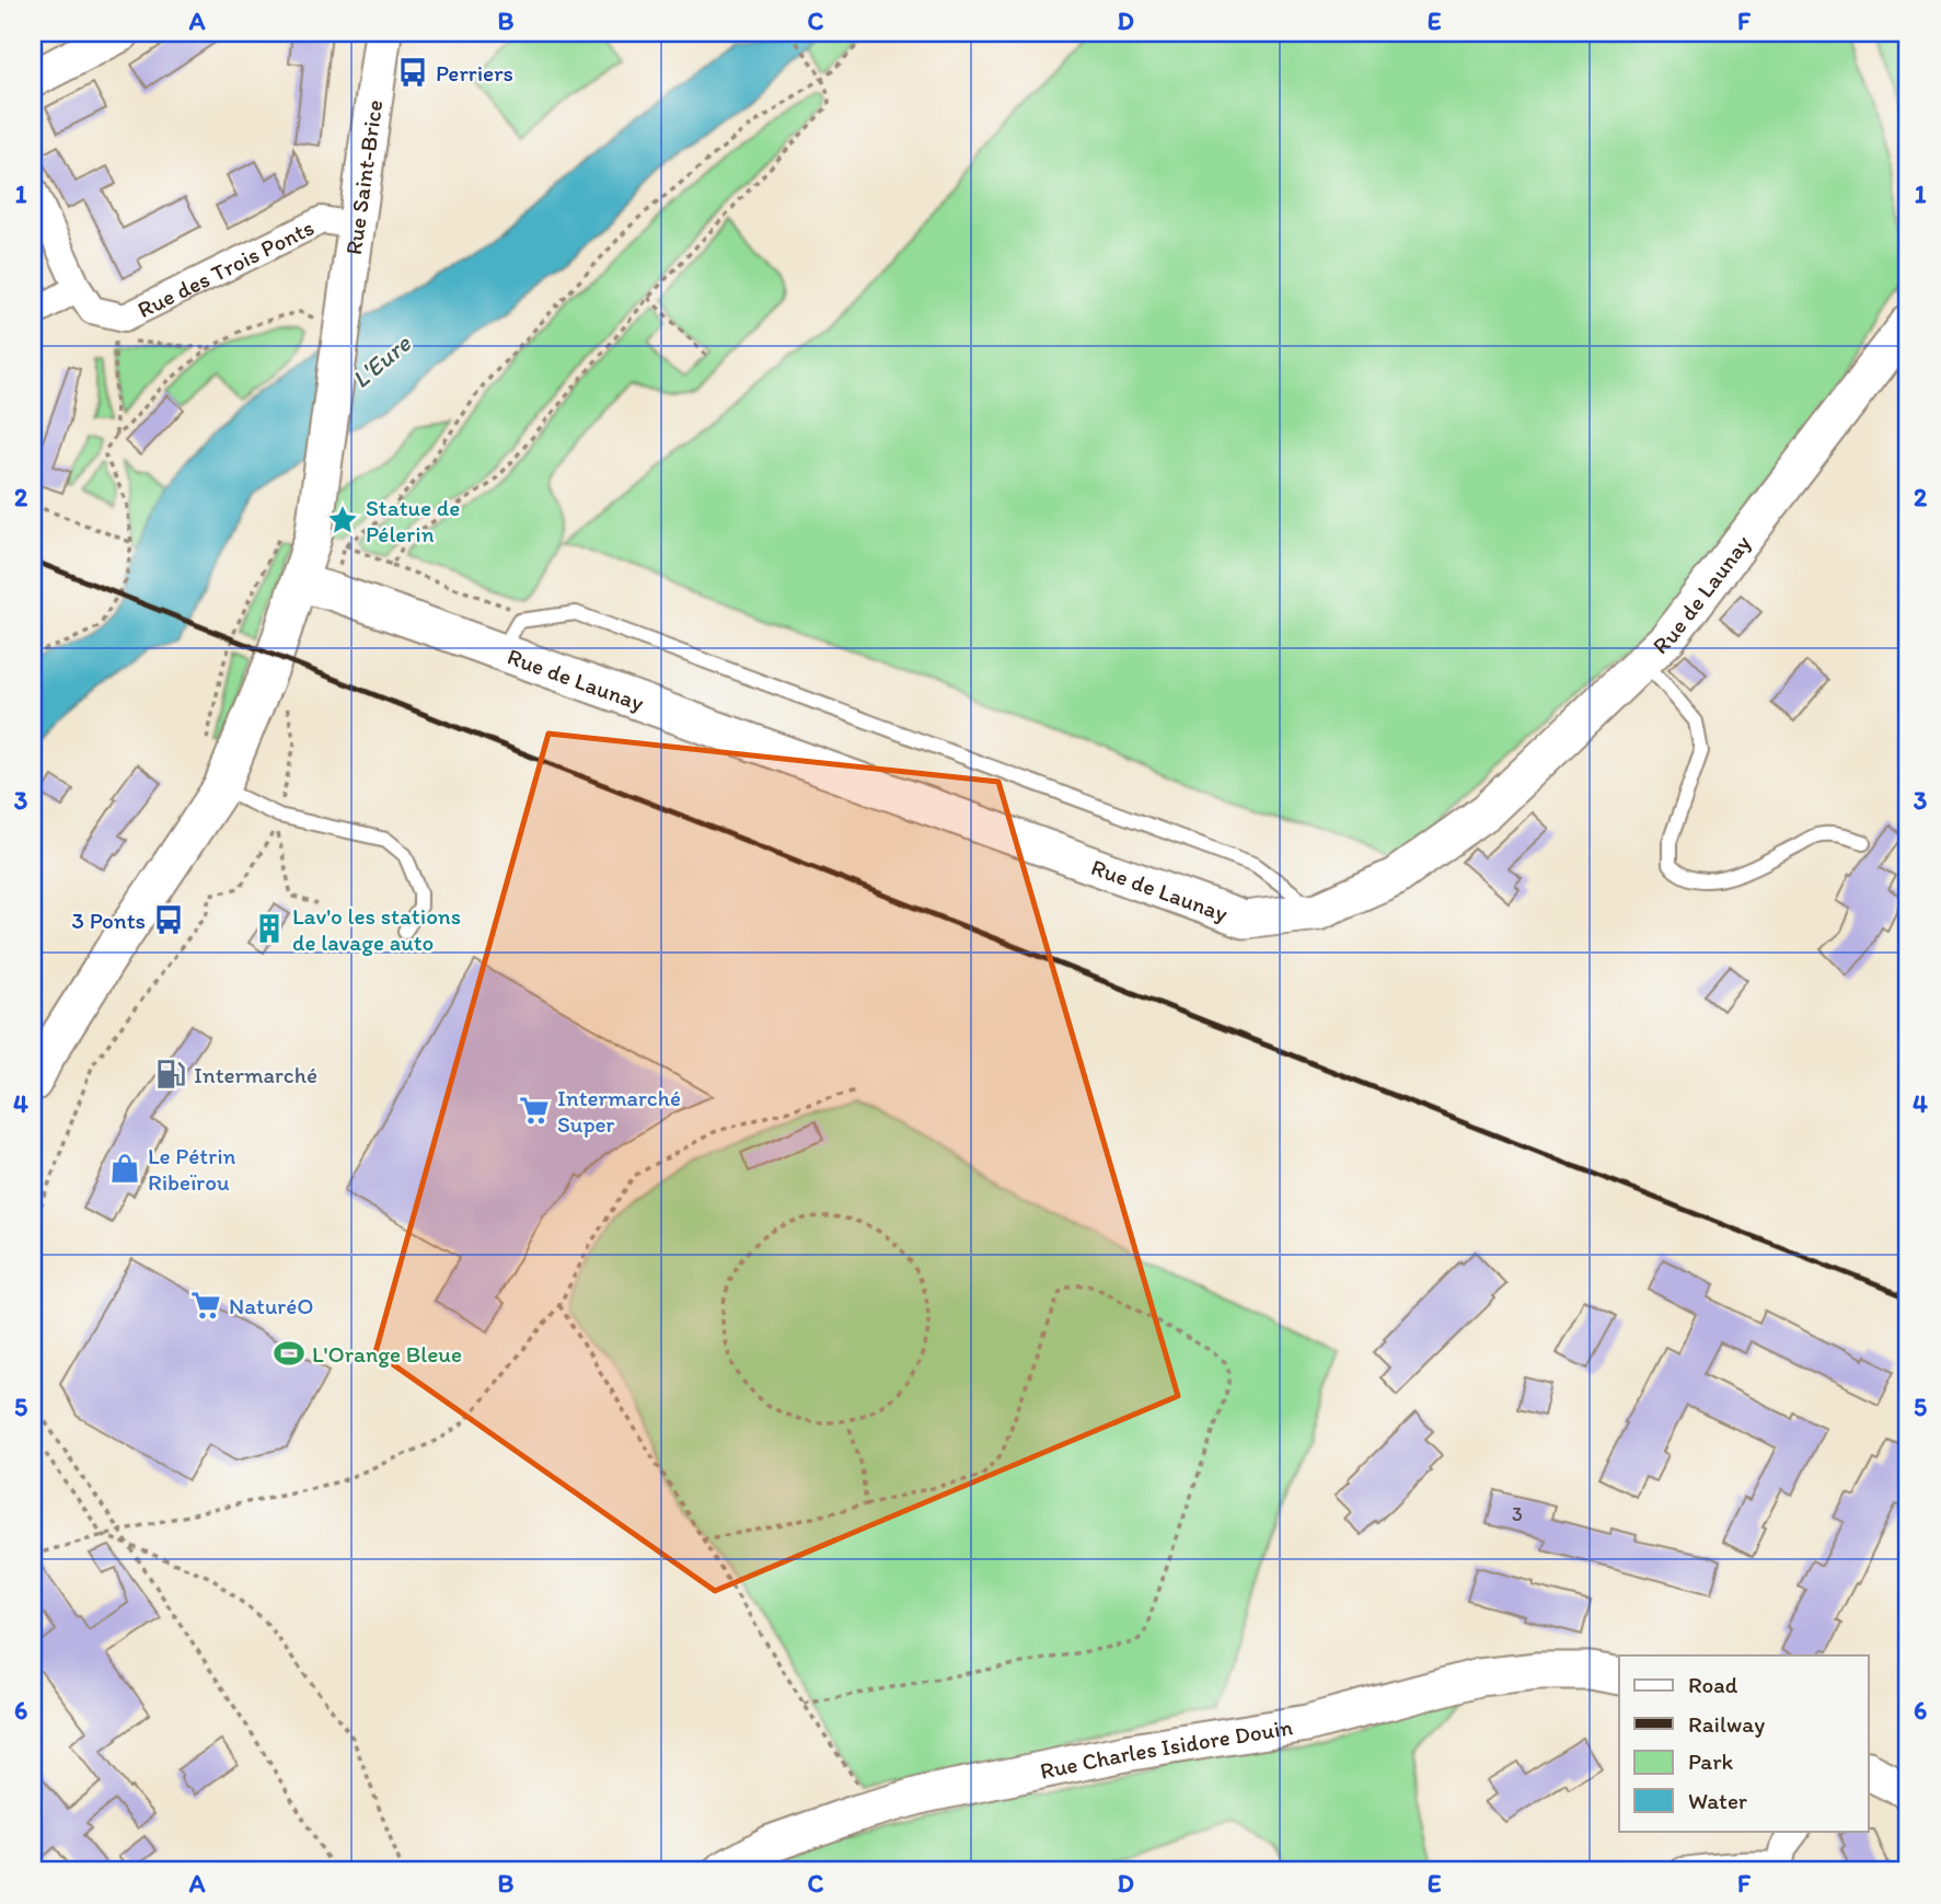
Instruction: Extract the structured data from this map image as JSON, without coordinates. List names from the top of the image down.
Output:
{
  "streets": {
    "street": [
      "Rue Saint-Brice",
      "Rue des Trois Ponts",
      "Rue de Launay",
      "Rue Charles Isidore Douin"
    ]
  },
  "crossings": [
    ["Rue Saint-Brice", "Rue des Trois Ponts"],
    ["Rue Saint-Brice", "Rue de Launay"]
  ],
  "water": ["L'Eure"],
  "places": {
    "bus stop": ["Perriers", "3 Ponts"],
    "place": ["Statue de Pélerin"],
    "building": ["Lav'o les stations de lavage auto"],
    "fuel station": ["Intermarché"],
    "supermarket": ["Intermarché Super", "NaturéO"],
    "shop": ["Le Pétrin Ribeïrou"],
    "sports": ["L'Orange Bleue"]
  },
  "house_numbers": ["3"],
  "legend": [
    "Road",
    "Railway",
    "Park",
    "Water"
  ],
  "grid": {
    "columns": [
      "A",
      "B",
      "C",
      "D",
      "E",
      "F"
    ],
    "rows": [
      "1",
      "2",
      "3",
      "4",
      "5",
      "6"
    ]
  }
}
